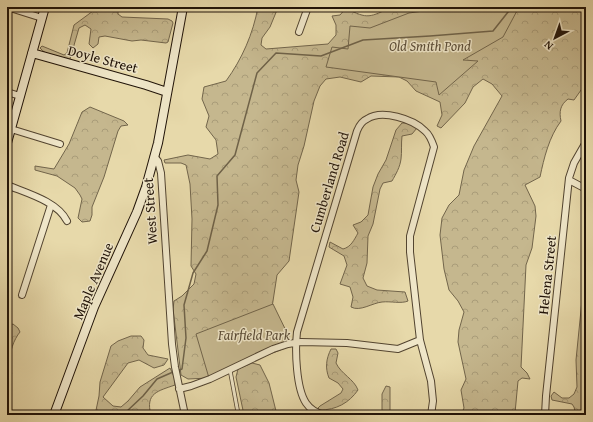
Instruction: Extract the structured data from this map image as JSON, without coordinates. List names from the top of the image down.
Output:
{
  "streets": {
    "main road": ["Doyle Street", "West Street", "Maple Avenue"],
    "street": ["Cumberland Road", "Helena Street"]
  },
  "crossings": [
    ["Doyle Street", "West Street"],
    ["West Street", "Maple Avenue"]
  ],
  "parks": ["Old Smith Pond", "Fairfield Park"],
  "north": "bottom left"
}
